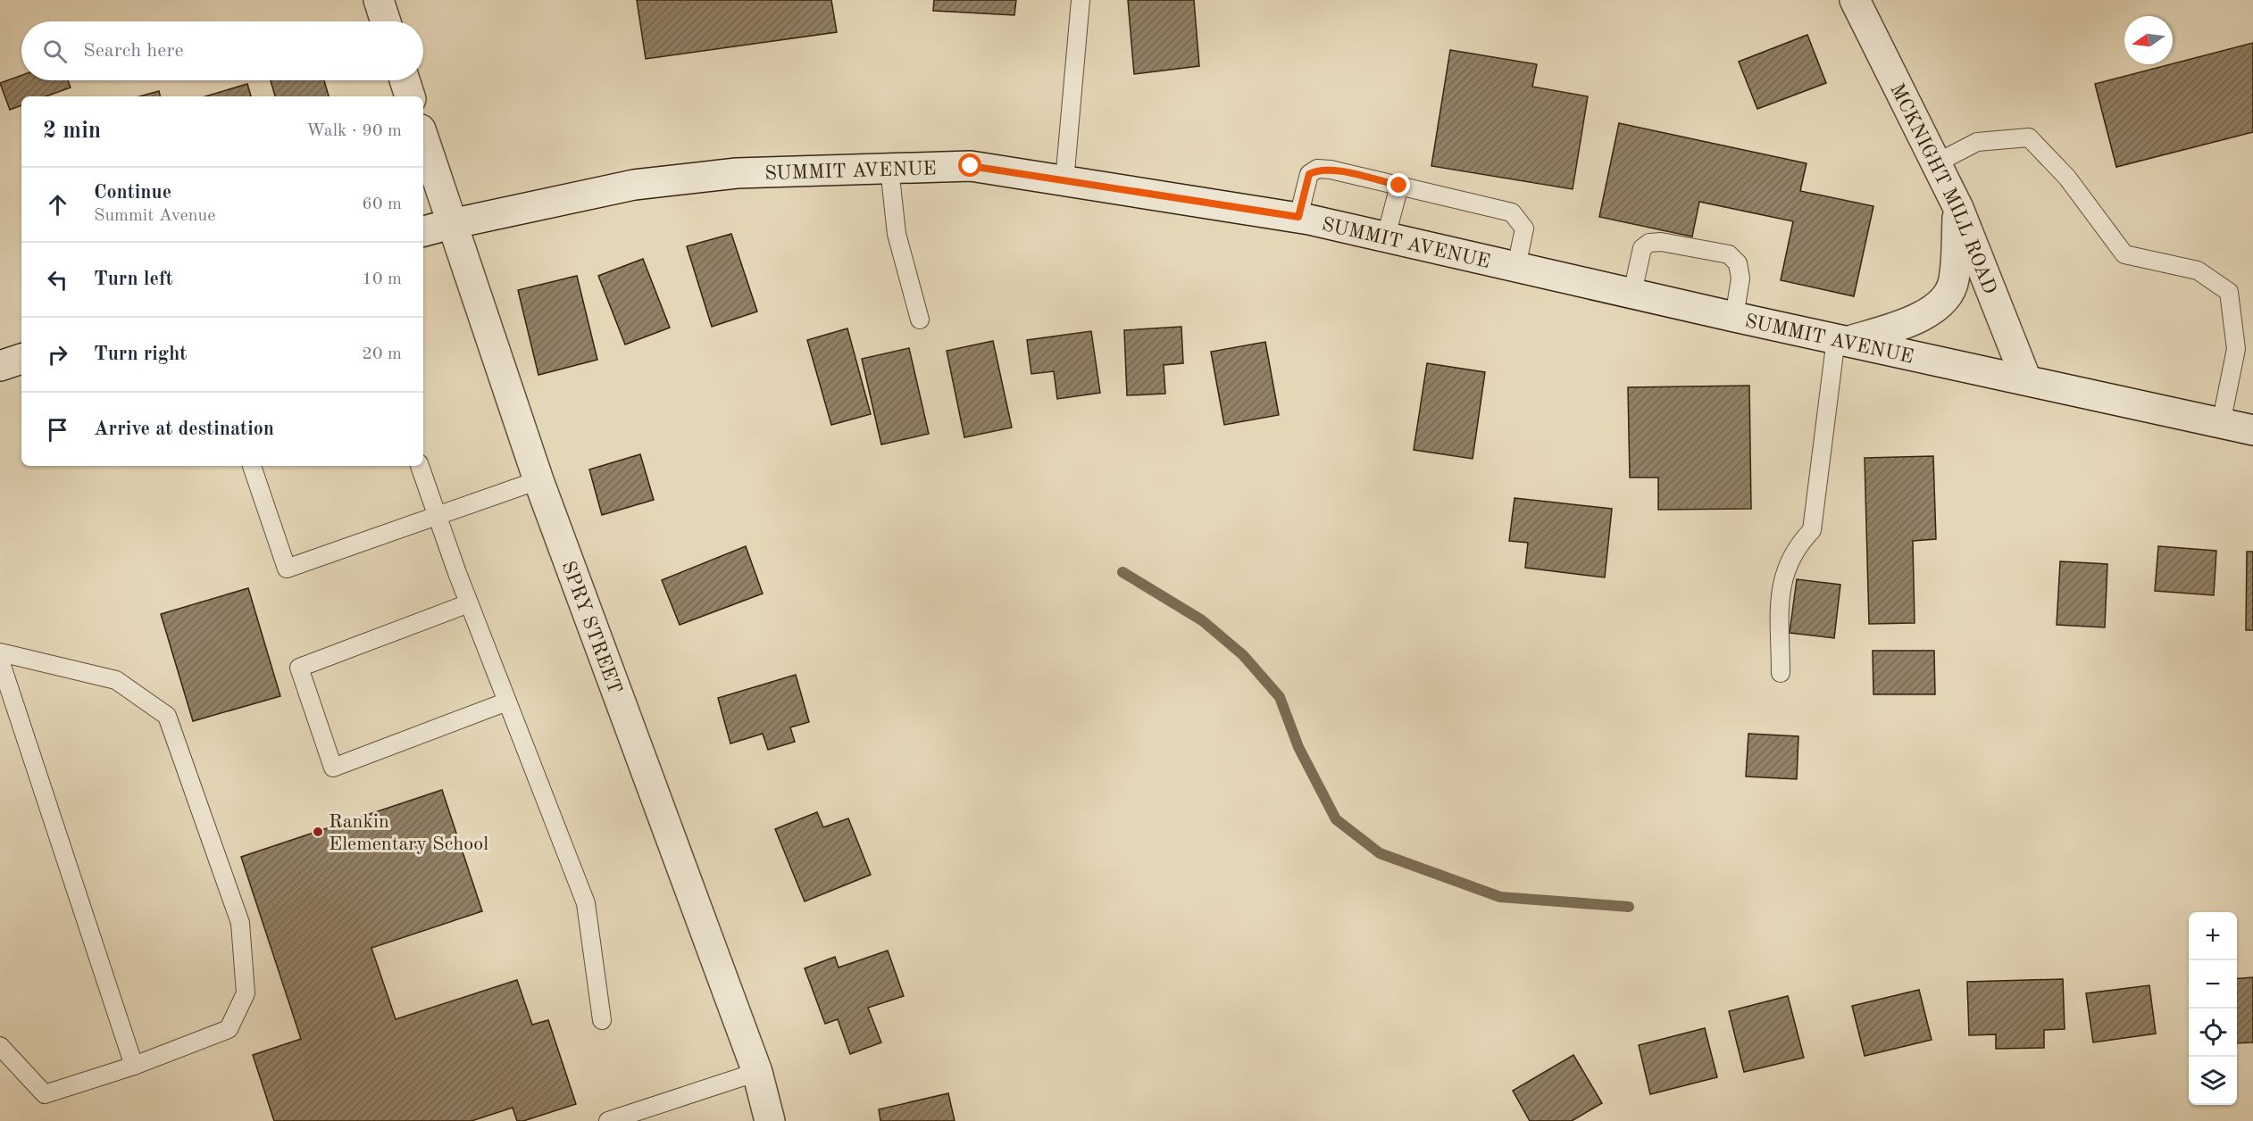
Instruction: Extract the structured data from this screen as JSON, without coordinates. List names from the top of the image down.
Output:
{
  "streets": {
    "main road": ["SUMMIT AVENUE", "MCKNIGHT MILL ROAD", "SPRY STREET"]
  },
  "crossings": [
    ["SUMMIT AVENUE", "MCKNIGHT MILL ROAD"],
    ["SUMMIT AVENUE", "SPRY STREET"]
  ],
  "places": ["Rankin Elementary School"],
  "north": "left",
  "page": {
    "search": "Search here",
    "heading": ["2 min", "Walk · 90 m"],
    "list": [
      ["Continue", "Summit Avenue", "60 m"],
      ["Turn left", "10 m"],
      ["Turn right", "20 m"],
      "Arrive at destination"
    ],
    "map_buttons": ["+", "−"]
  }
}
